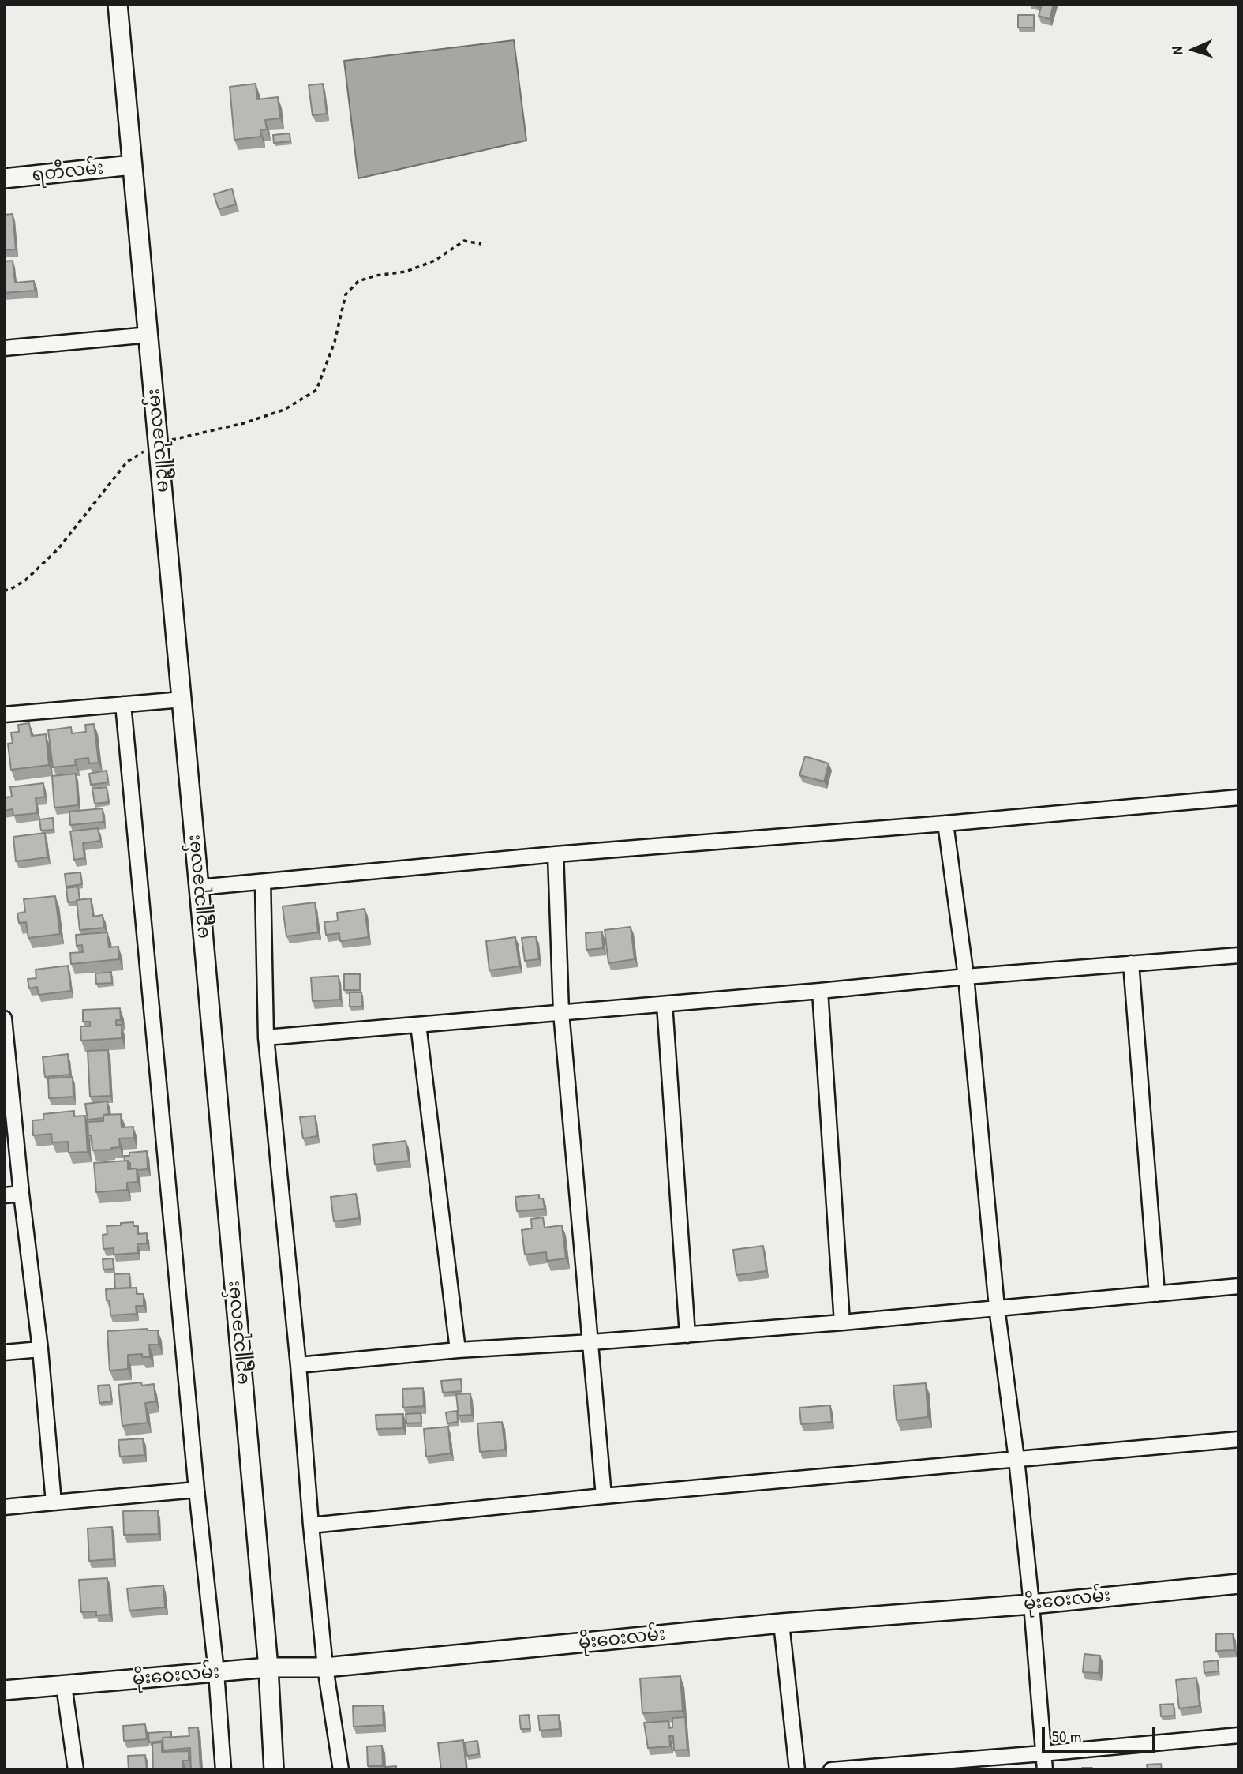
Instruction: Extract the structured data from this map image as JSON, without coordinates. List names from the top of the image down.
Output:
{
  "streets": {
    "street": ["ရတီလမ်း", "မဥ္ဇူသုခလမ်း", "မိုးဝေးလမ်း"]
  },
  "crossings": [
    ["ရတီလမ်း", "မဥ္ဇူသုခလမ်း"],
    ["မဥ္ဇူသုခလမ်း", "မိုးဝေးလမ်း"]
  ],
  "scale_bar": "50 m",
  "north": "left"
}
